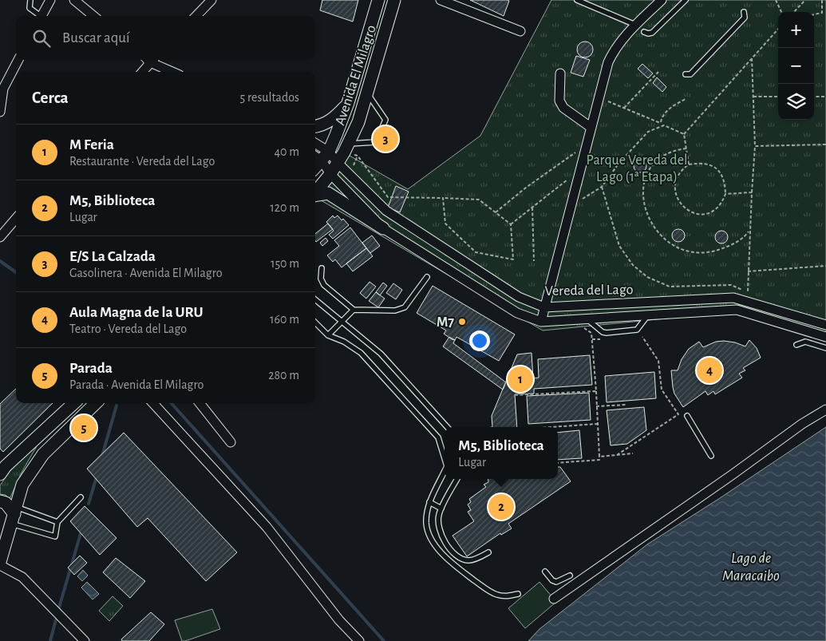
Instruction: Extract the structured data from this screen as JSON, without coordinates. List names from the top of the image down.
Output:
{
  "streets": {
    "main road": ["Avenida El Milagro"],
    "street": ["Vereda del Lago"]
  },
  "crossings": [
    ["Avenida El Milagro", "Vereda del Lago"]
  ],
  "water": ["Lago de Maracaibo"],
  "parks": ["Parque Vereda del Lago (1ª Etapa)"],
  "places": ["M7"],
  "page": {
    "map_buttons": ["+", "−"],
    "search": "Buscar aquí",
    "heading": ["Cerca", "5 resultados"],
    "list": [
      {
        "mark": "1",
        "name": "M Feria",
        "note": "Restaurante · Vereda del Lago",
        "value": "40 m"
      },
      {
        "mark": "2",
        "name": "M5, Biblioteca",
        "note": "Lugar",
        "value": "120 m"
      },
      {
        "mark": "3",
        "name": "E/S La Calzada",
        "note": "Gasolinera · Avenida El Milagro",
        "value": "150 m"
      },
      {
        "mark": "4",
        "name": "Aula Magna de la URU",
        "note": "Teatro · Vereda del Lago",
        "value": "160 m"
      },
      {
        "mark": "5",
        "name": "Parada",
        "note": "Parada · Avenida El Milagro",
        "value": "280 m"
      }
    ],
    "pins": [
      "3",
      "4",
      "1",
      "5",
      "2"
    ],
    "popup": ["M5, Biblioteca", "Lugar"]
  }
}
